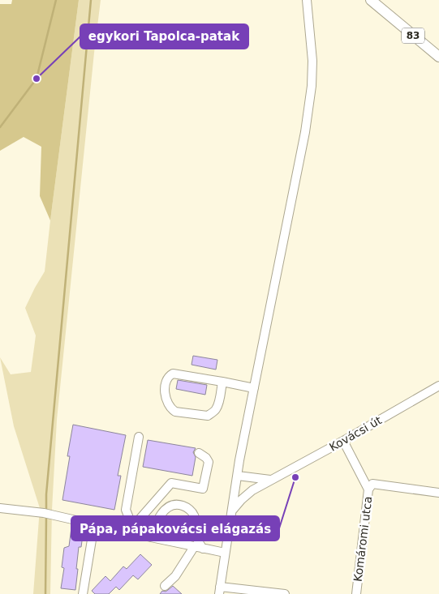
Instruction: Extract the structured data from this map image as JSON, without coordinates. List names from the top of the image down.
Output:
{
  "streets": {
    "main road": ["83"],
    "street": ["Kovácsi út", "Komáromi utca"]
  },
  "crossings": [
    ["Kovácsi út", "Komáromi utca"]
  ],
  "places": ["egykori Tapolca-patak", "Pápa, pápakovácsi elágazás"]
}
